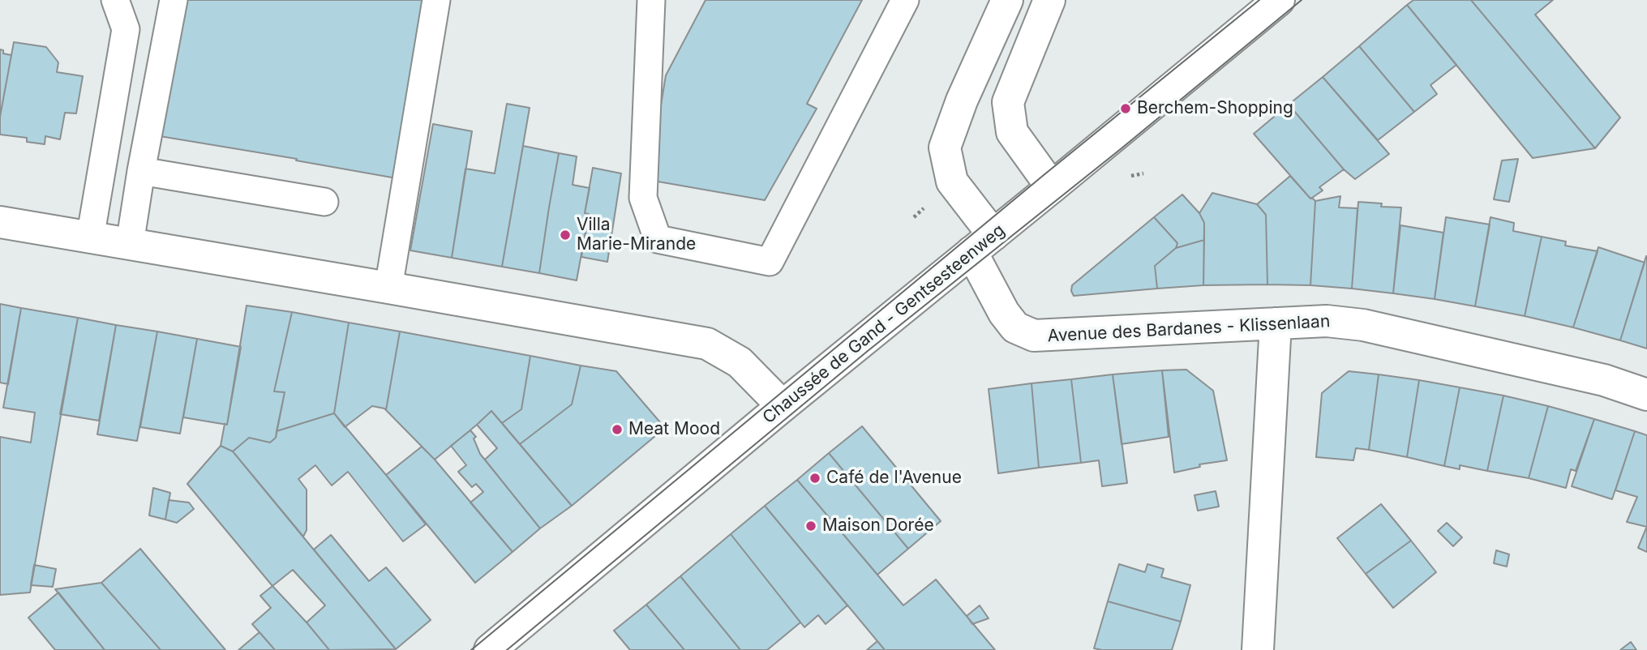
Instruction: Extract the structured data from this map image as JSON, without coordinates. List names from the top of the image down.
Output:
{
  "streets": {
    "street": ["Chaussée de Gand - Gentsesteenweg", "Avenue des Bardanes - Klissenlaan"]
  },
  "crossings": [
    ["Chaussée de Gand - Gentsesteenweg", "Avenue des Bardanes - Klissenlaan"]
  ],
  "places": [
    "Berchem-Shopping",
    "Villa Marie-Mirande",
    "Meat Mood",
    "Café de l'Avenue",
    "Maison Dorée"
  ]
}
